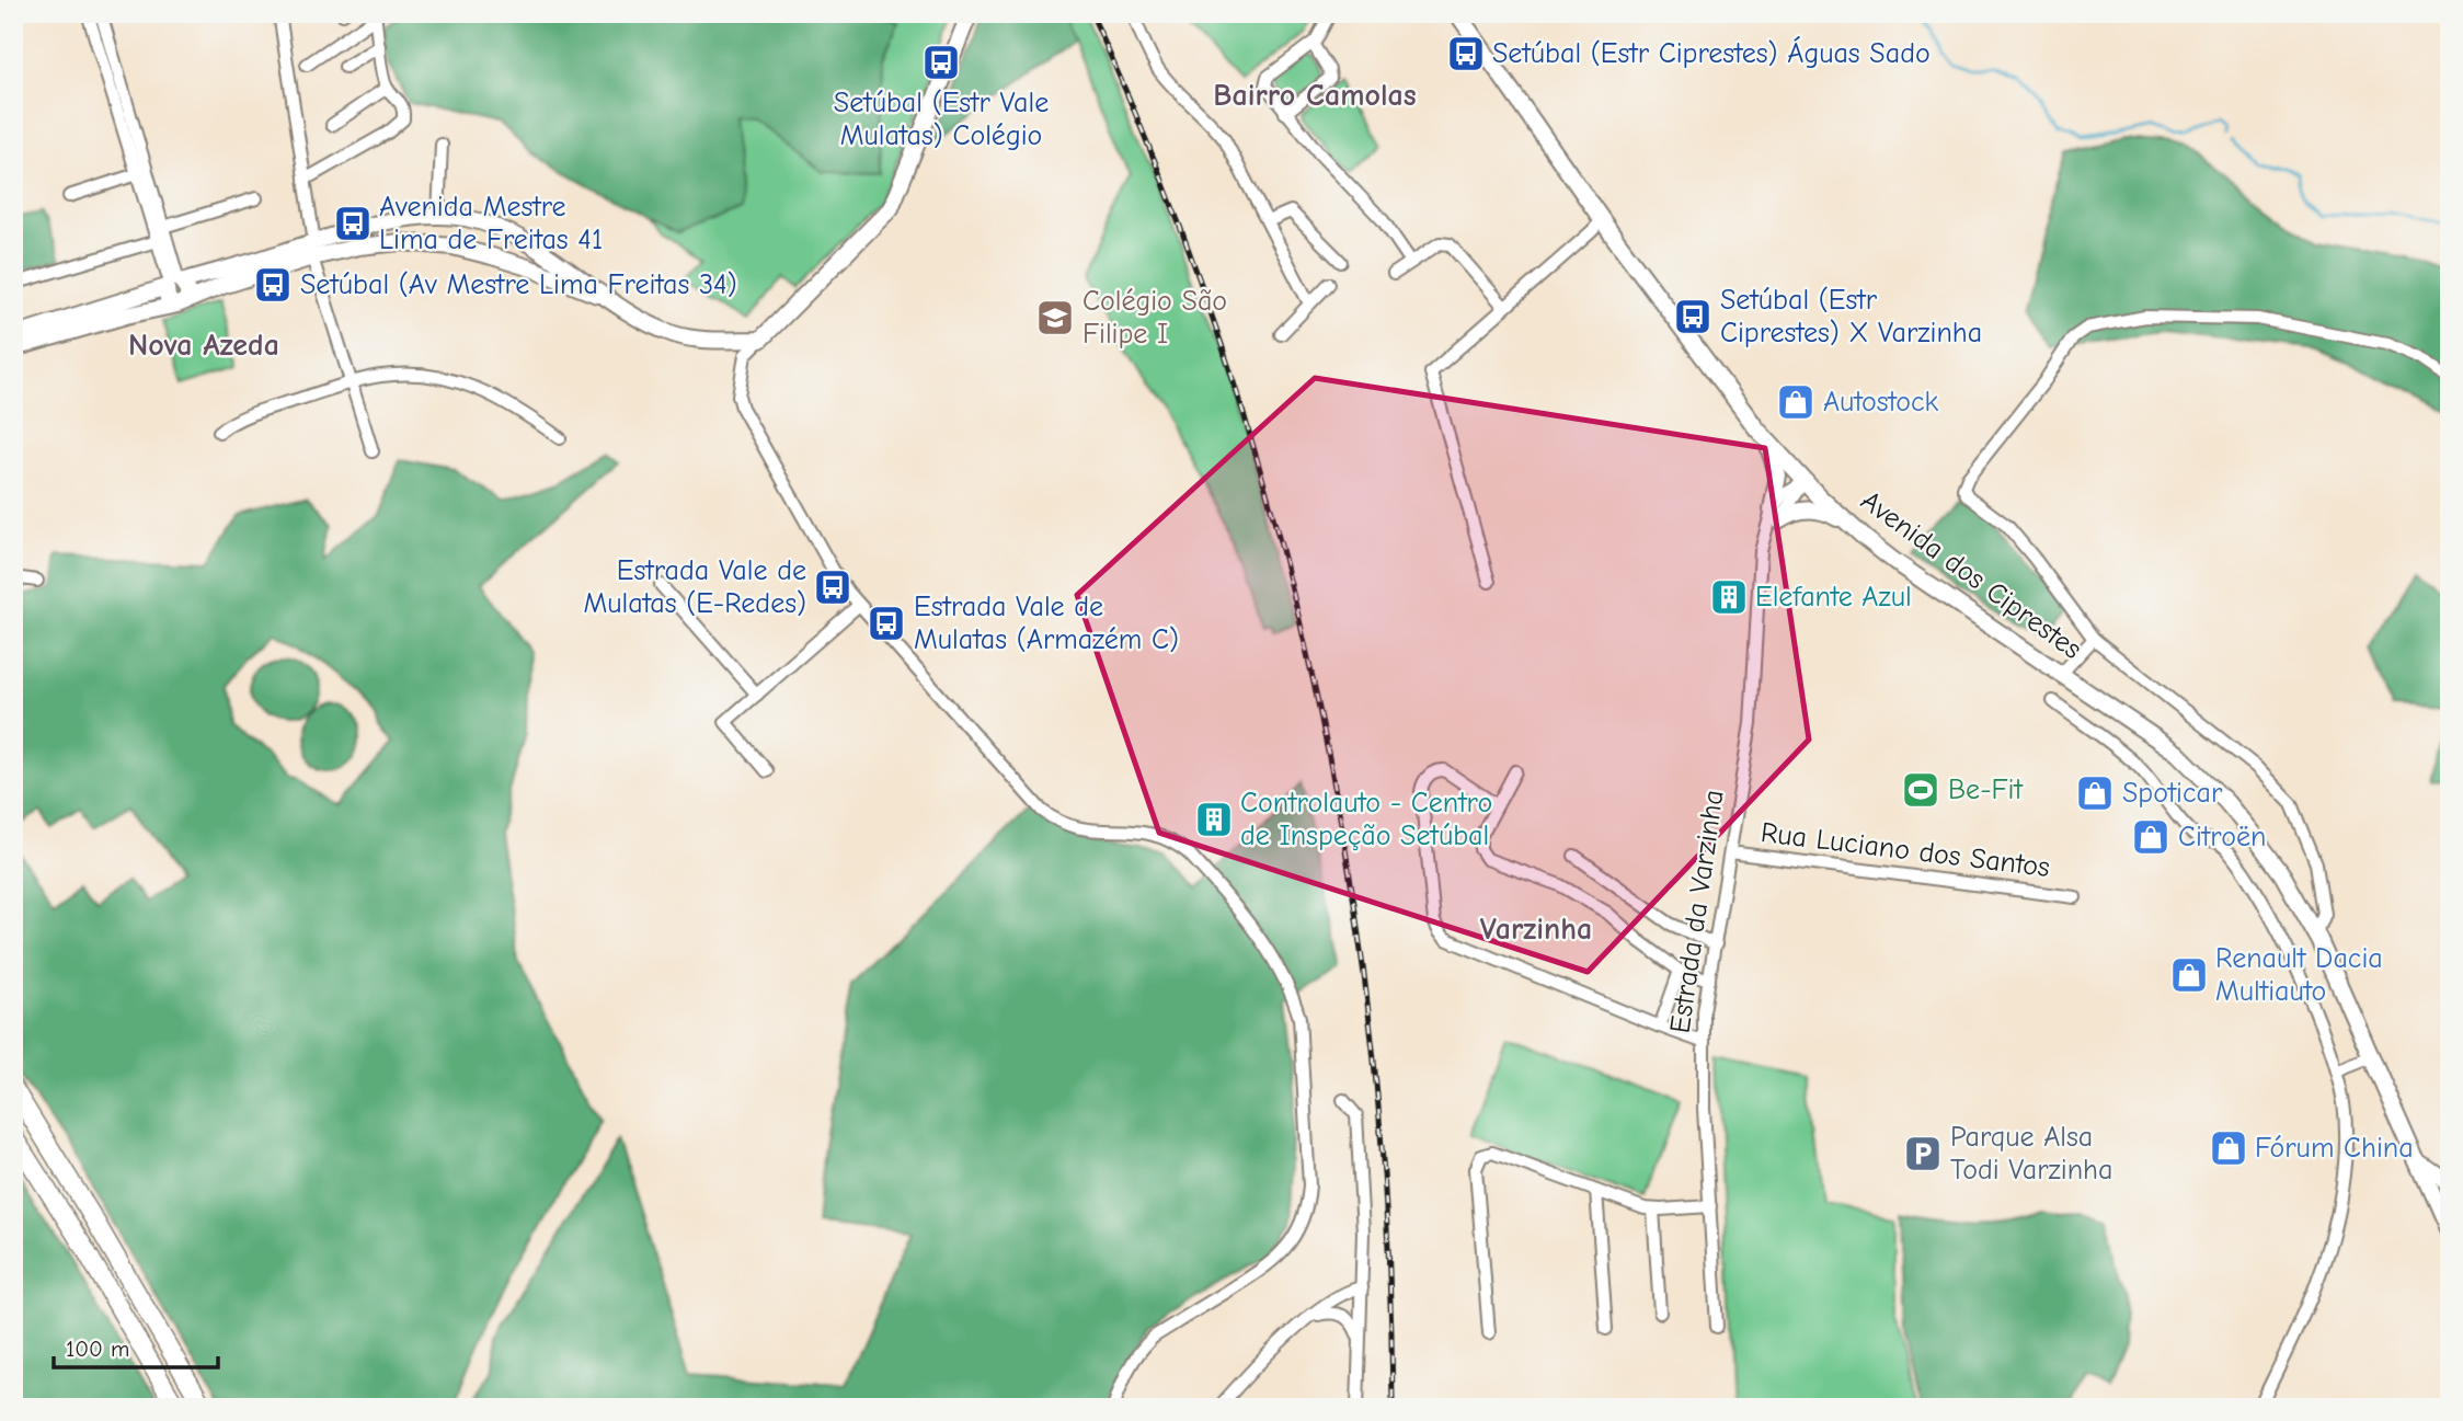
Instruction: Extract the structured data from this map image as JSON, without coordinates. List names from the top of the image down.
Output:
{
  "streets": {
    "main road": ["Avenida dos Ciprestes"],
    "street": ["Rua Luciano dos Santos", "Estrada da Varzinha"]
  },
  "crossings": [
    ["Rua Luciano dos Santos", "Estrada da Varzinha"]
  ],
  "districts": ["Bairro Camolas", "Nova Azeda", "Varzinha"],
  "places": {
    "bus stop": [
      "Setúbal (Estr Ciprestes) Águas Sado",
      "Setúbal (Estr Vale Mulatas) Colégio",
      "Avenida Mestre Lima de Freitas 41",
      "Setúbal (Av Mestre Lima Freitas 34)",
      "Setúbal (Estr Ciprestes) X Varzinha",
      "Estrada Vale de Mulatas (E-Redes)",
      "Estrada Vale de Mulatas (Armazém C)"
    ],
    "school or university": ["Colégio São Filipe I"],
    "shop": [
      "Autostock",
      "Spoticar",
      "Citroën",
      "Renault Dacia Multiauto",
      "Fórum China"
    ],
    "building": ["Elefante Azul", "Controlauto - Centro de Inspeção Setúbal"],
    "sports": ["Be-Fit"],
    "parking": ["Parque Alsa Todi Varzinha"]
  },
  "scale_bar": "100 m"
}
